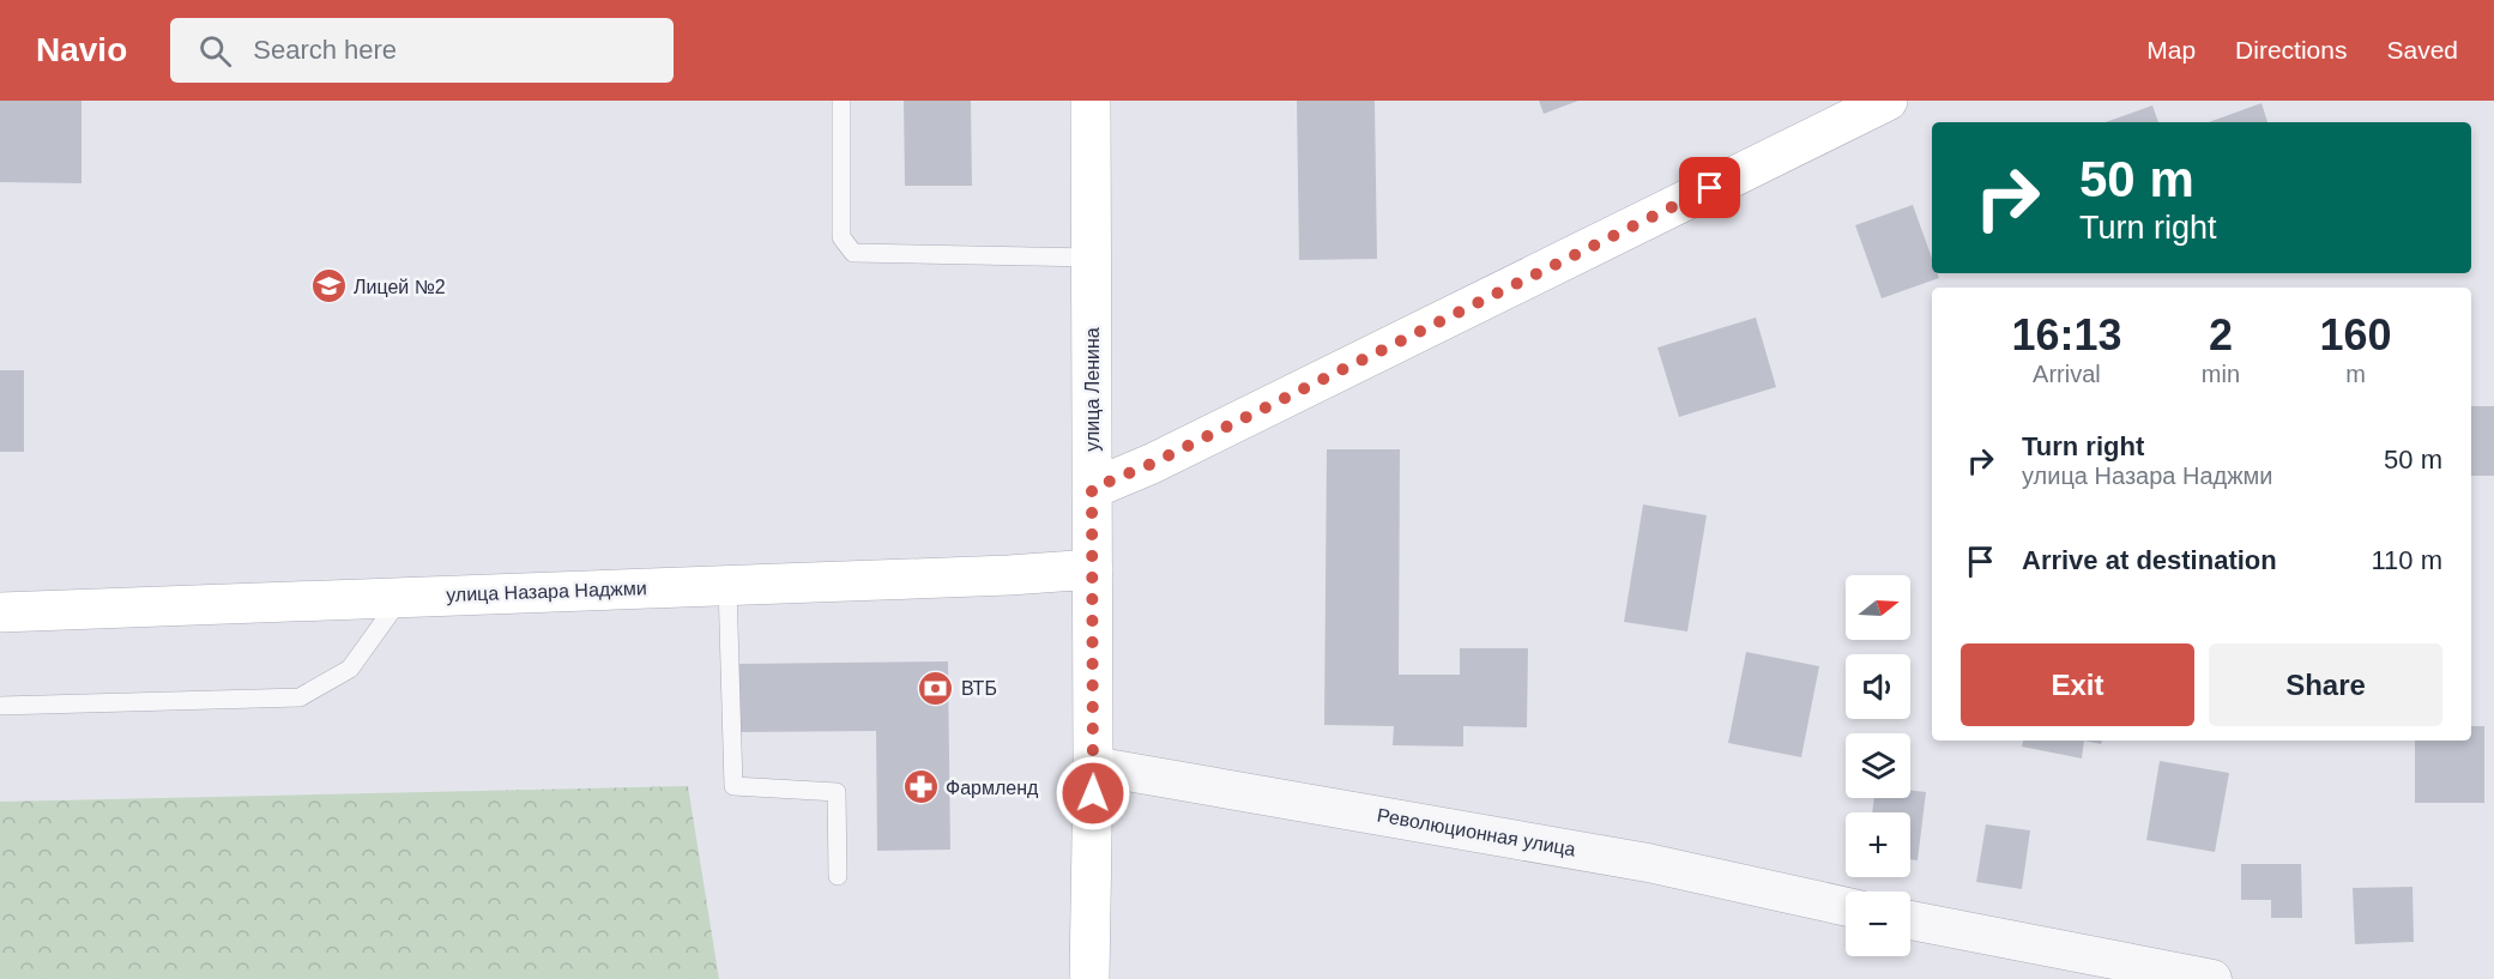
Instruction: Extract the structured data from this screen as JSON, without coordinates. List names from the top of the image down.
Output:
{
  "streets": {
    "street": ["улица Ленина", "улица Назара Наджми", "Революционная улица"]
  },
  "crossings": [
    ["улица Ленина", "улица Назара Наджми"],
    ["улица Ленина", "Революционная улица"]
  ],
  "places": {
    "school or university": ["Лицей №2"],
    "bank": ["ВТБ"],
    "pharmacy": ["Фармленд"]
  },
  "north": "right",
  "page": {
    "header": "Navio",
    "search": "Search here",
    "nav": ["Map", "Directions", "Saved"],
    "turn": ["50 m", "Turn right"],
    "eta": [
      "16:13",
      "Arrival",
      "2",
      "min",
      "160",
      "m"
    ],
    "list": [
      {
        "name": "Turn right",
        "note": "улица Назара Наджми",
        "value": "50 m"
      },
      {
        "name": "Arrive at destination",
        "value": "110 m"
      }
    ],
    "map_buttons": ["+", "−"],
    "buttons": ["Exit", "Share"]
  }
}
